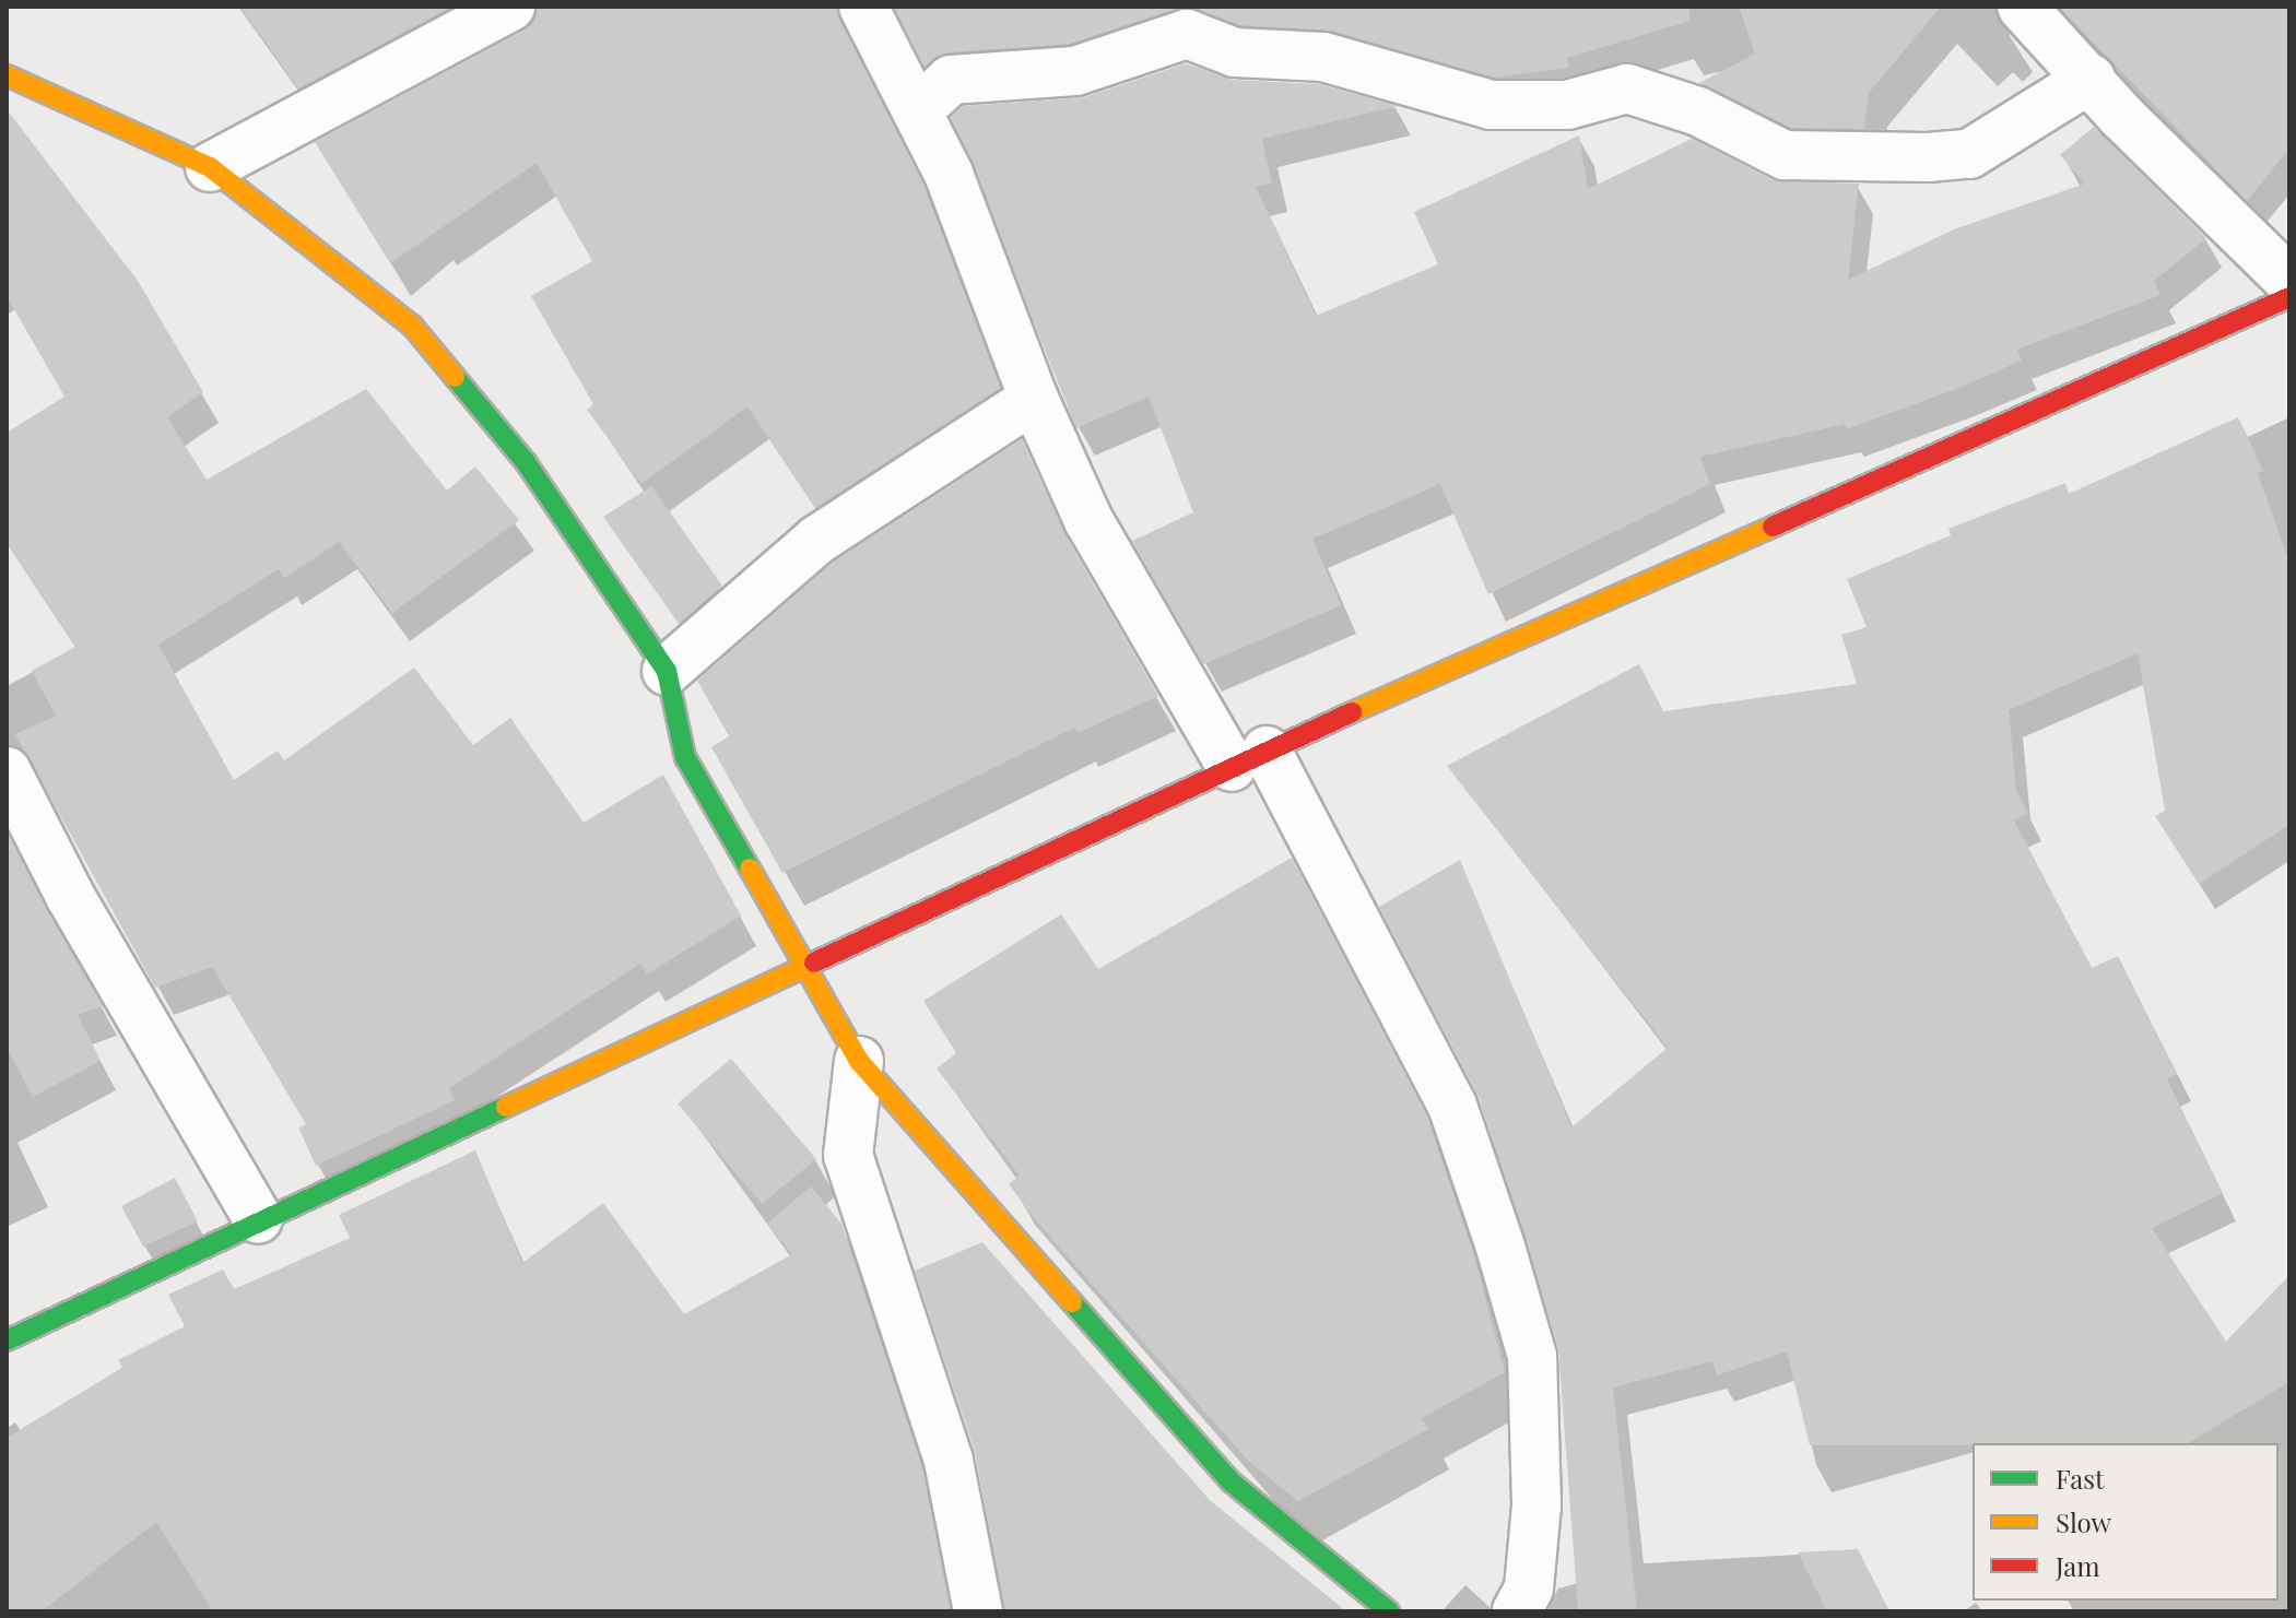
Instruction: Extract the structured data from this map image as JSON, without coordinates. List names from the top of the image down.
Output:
{
  "legend": ["Fast", "Slow", "Jam"]
}
